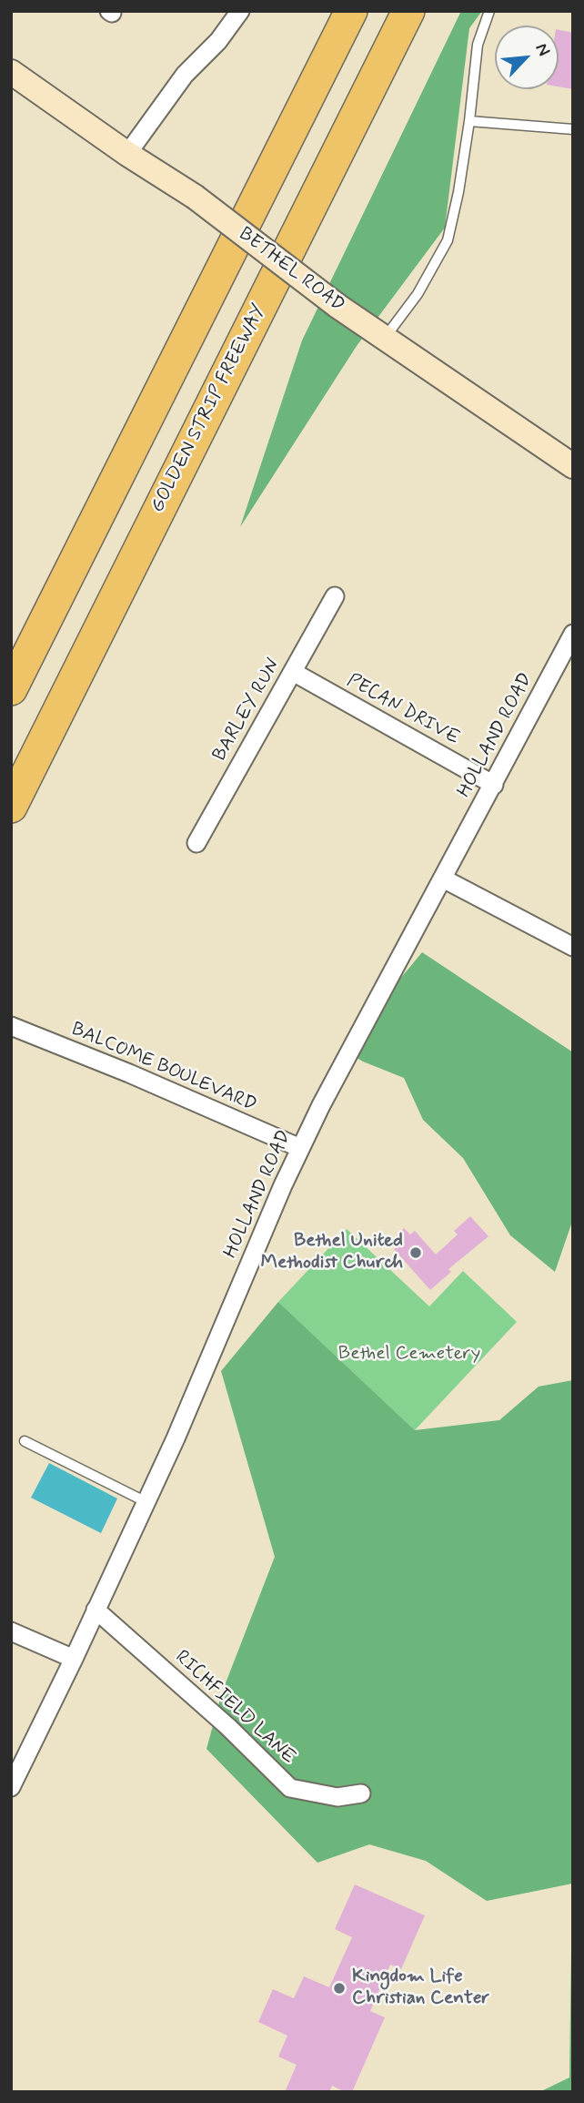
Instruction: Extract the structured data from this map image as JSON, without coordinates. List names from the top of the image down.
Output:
{
  "streets": {
    "highway": ["GOLDEN STRIP FREEWAY"],
    "street": [
      "BETHEL ROAD",
      "BARLEY RUN",
      "PECAN DRIVE",
      "HOLLAND ROAD",
      "BALCOME BOULEVARD",
      "RICHFIELD LANE"
    ]
  },
  "crossings": [
    ["BARLEY RUN", "PECAN DRIVE"],
    ["PECAN DRIVE", "HOLLAND ROAD"],
    ["HOLLAND ROAD", "BALCOME BOULEVARD"],
    ["HOLLAND ROAD", "RICHFIELD LANE"]
  ],
  "parks": ["Bethel Cemetery"],
  "places": ["Bethel United Methodist Church", "Kingdom Life Christian Center"],
  "north": "top right"
}
